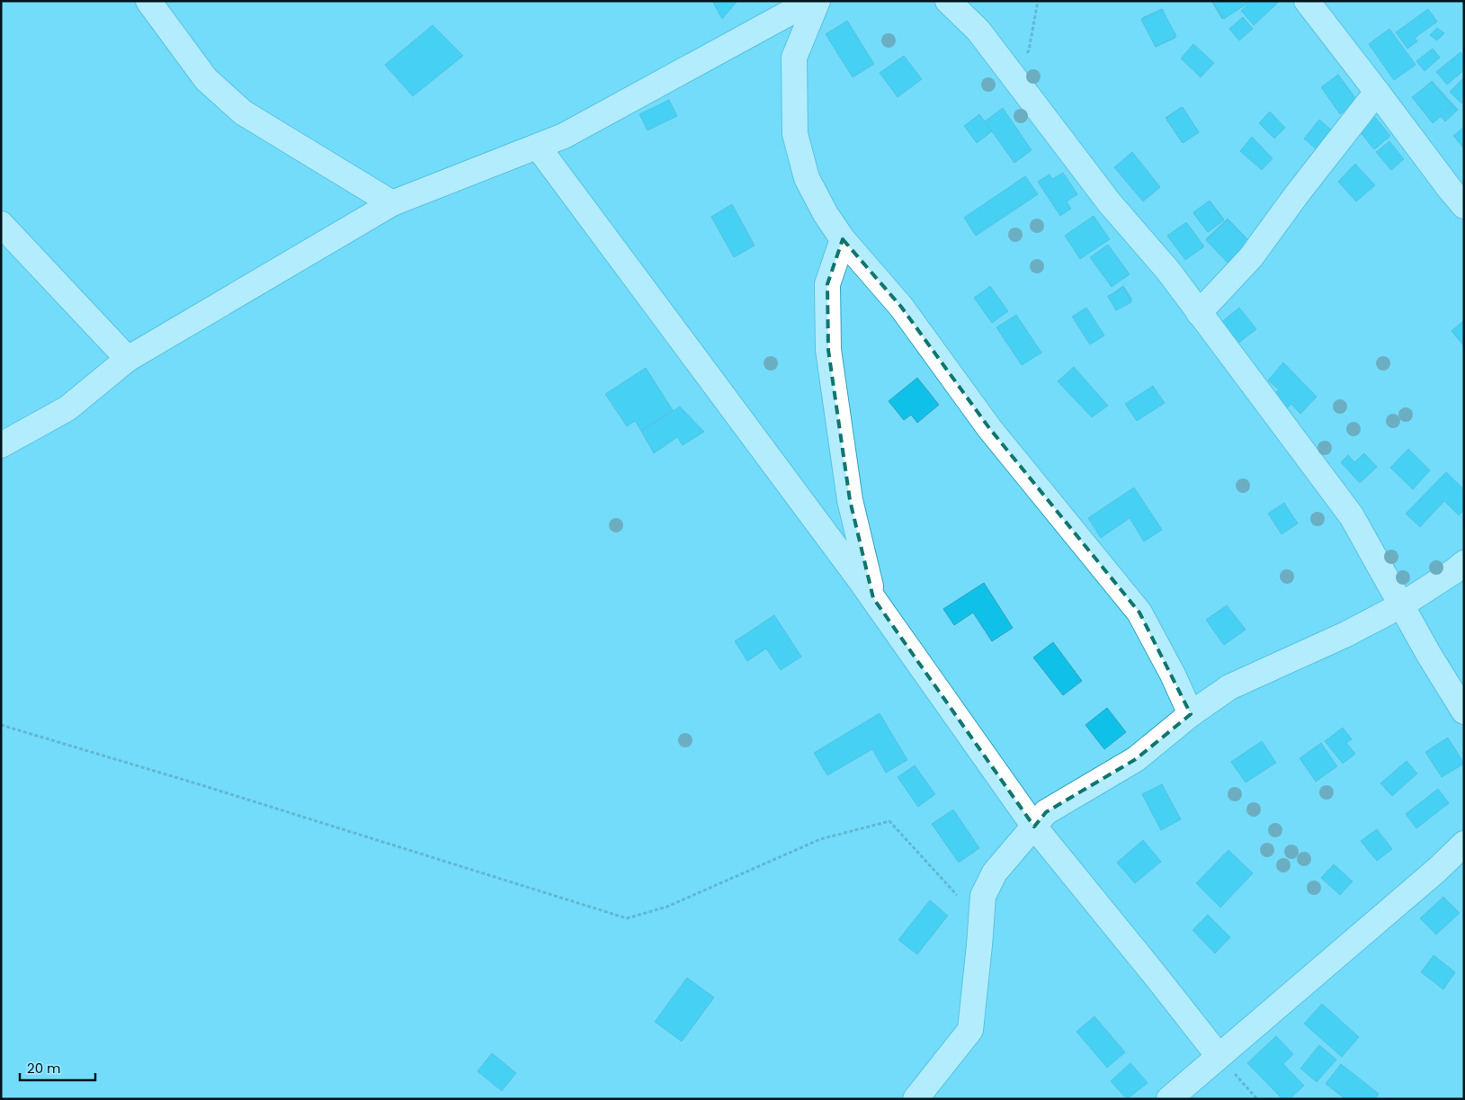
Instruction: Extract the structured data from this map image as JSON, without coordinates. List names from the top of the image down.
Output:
{
  "scale_bar": "20 m"
}
